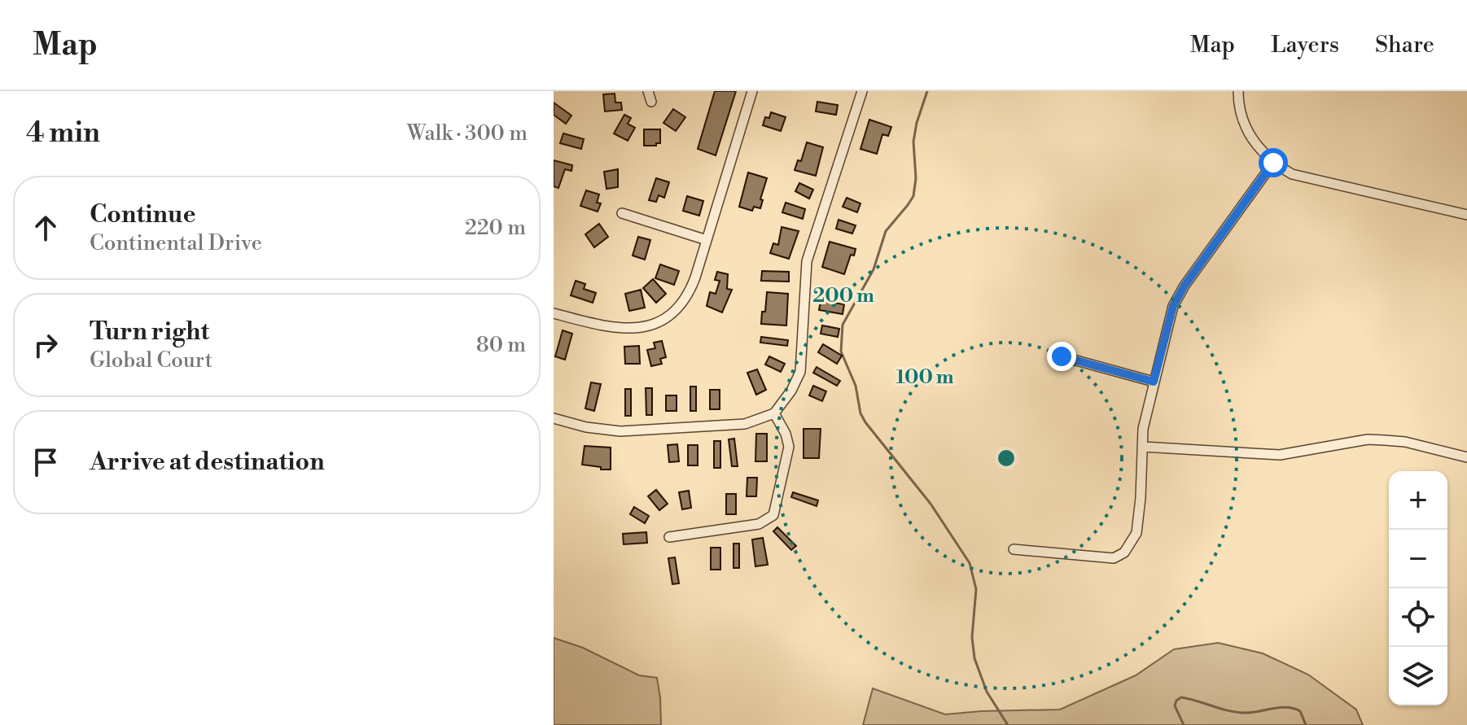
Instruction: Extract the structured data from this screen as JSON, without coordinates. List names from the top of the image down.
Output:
{
  "page": {
    "header": "Map",
    "nav": ["Map", "Layers", "Share"],
    "heading": ["4 min", "Walk · 300 m"],
    "list": [
      ["Continue", "Continental Drive", "220 m"],
      ["Turn right", "Global Court", "80 m"],
      "Arrive at destination"
    ],
    "map_buttons": ["+", "−"]
  },
  "rings": ["200 m", "100 m"]
}
